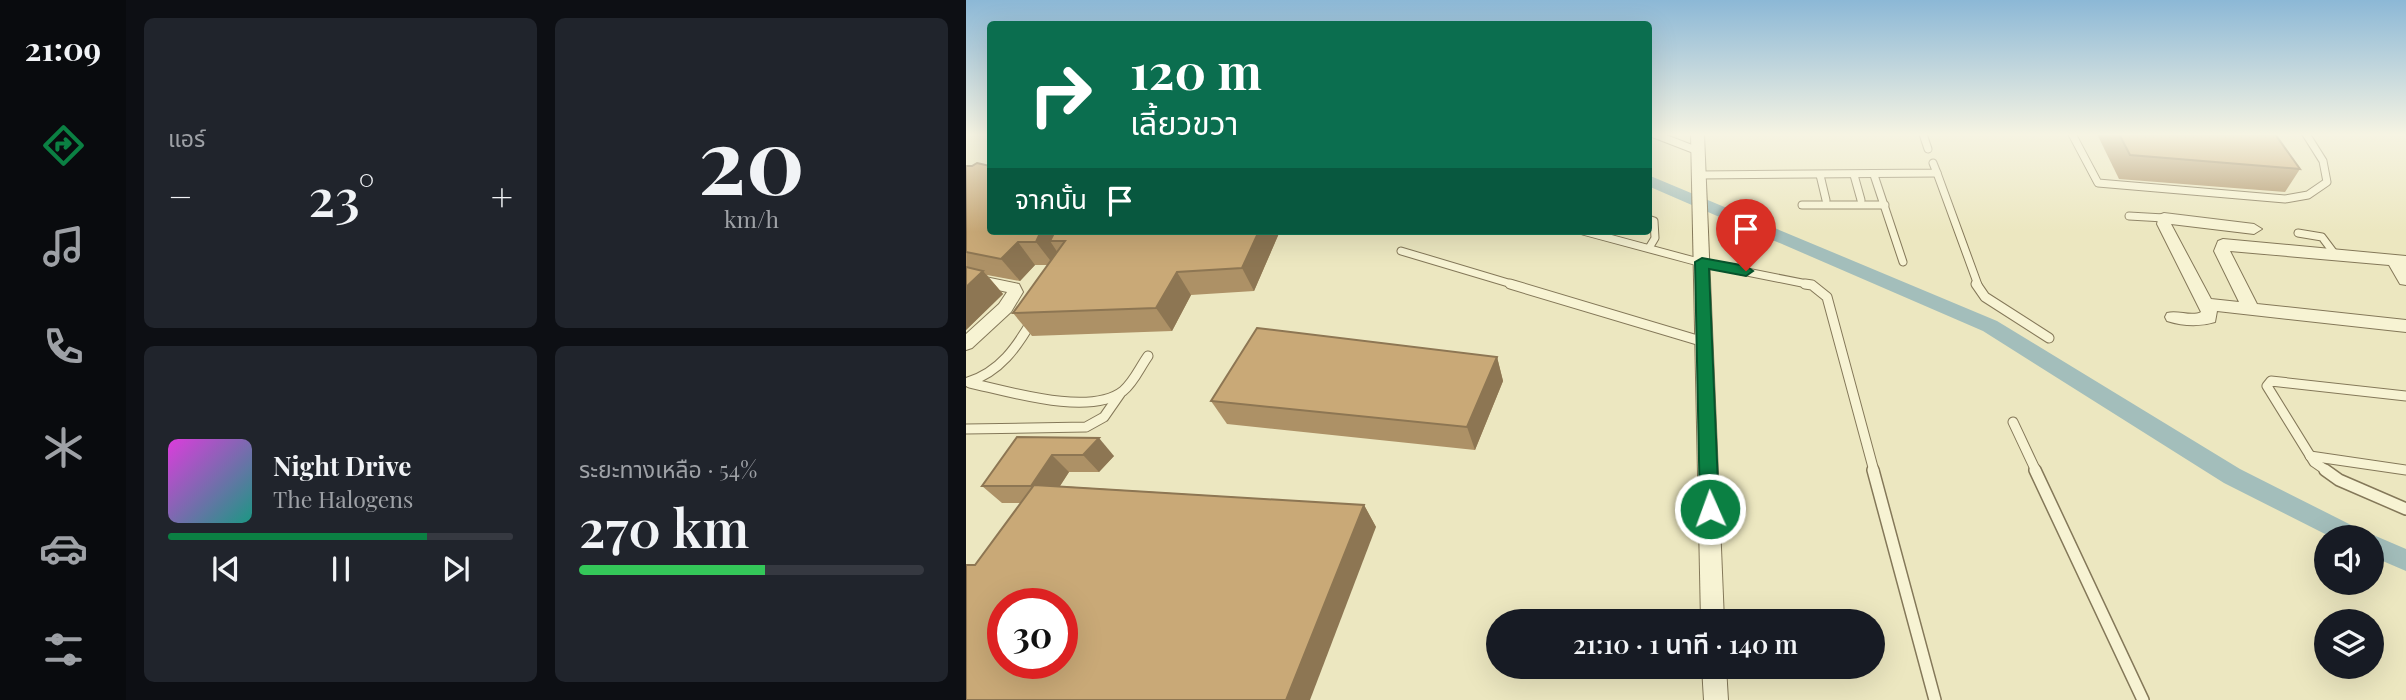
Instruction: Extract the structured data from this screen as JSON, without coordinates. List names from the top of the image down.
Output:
{
  "page": {
    "tabs": "21:09",
    "tile": [
      "แอร์",
      ["20", "km/h"],
      ["ระยะทางเหลือ · 54%", "270 km"]
    ],
    "turn": ["120 m", "เลี้ยวขวา"],
    "heat": ["−", "23°", "+"],
    "then": "จากนั้น",
    "song": ["Night Drive", "The Halogens"],
    "limit": "30",
    "trip": "21:10 · 1 นาที · 140 m"
  }
}
